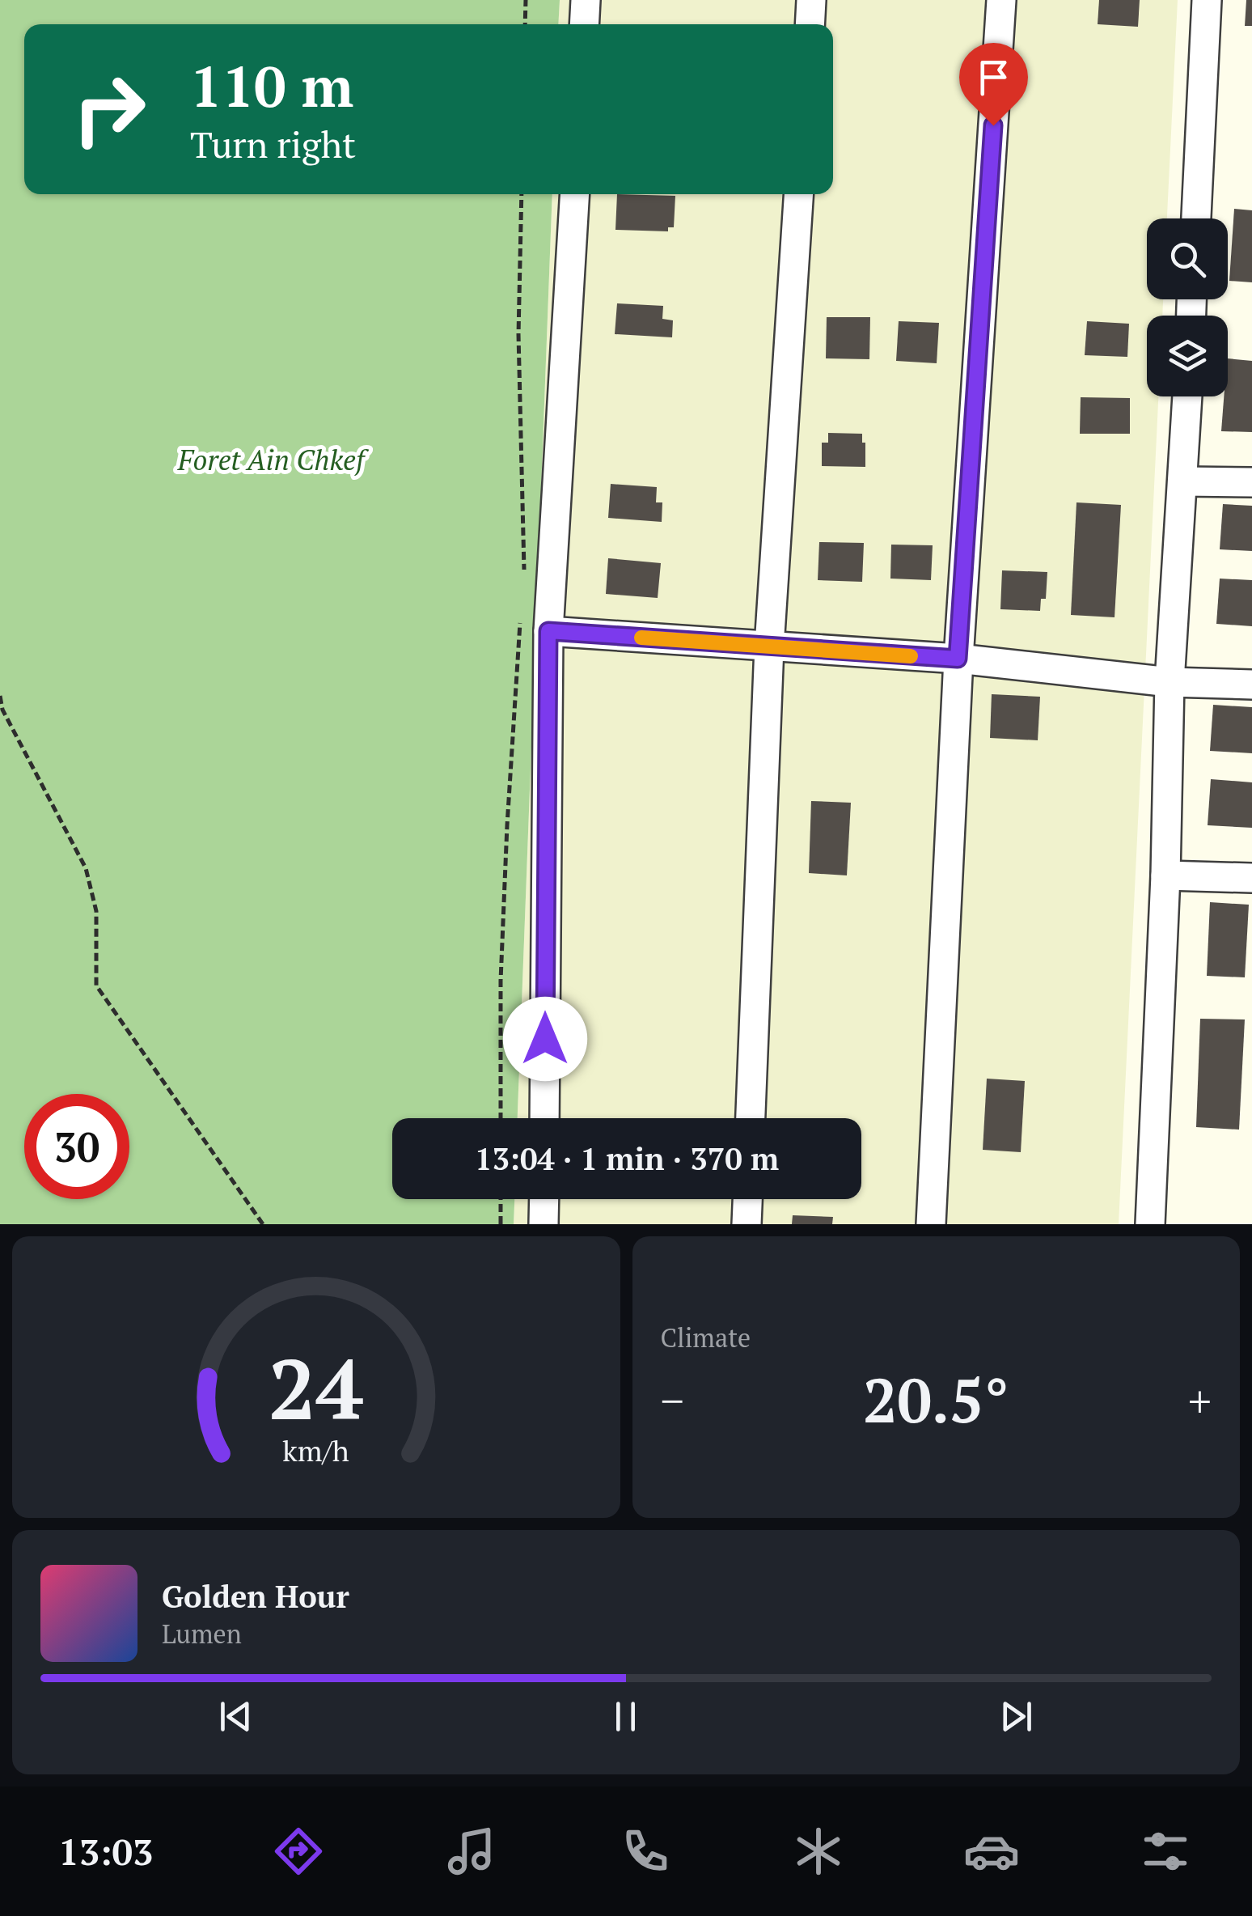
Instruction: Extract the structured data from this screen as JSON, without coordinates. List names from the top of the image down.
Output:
{
  "parks": ["Foret Ain Chkef"],
  "page": {
    "turn": ["110 m", "Turn right"],
    "limit": "30",
    "trip": "13:04 · 1 min · 370 m",
    "tile": "Climate",
    "heat": ["−", "20.5°", "+"],
    "song": ["Golden Hour", "Lumen"],
    "tabs": "13:03",
    "gauge": ["24", "km/h"]
  }
}
